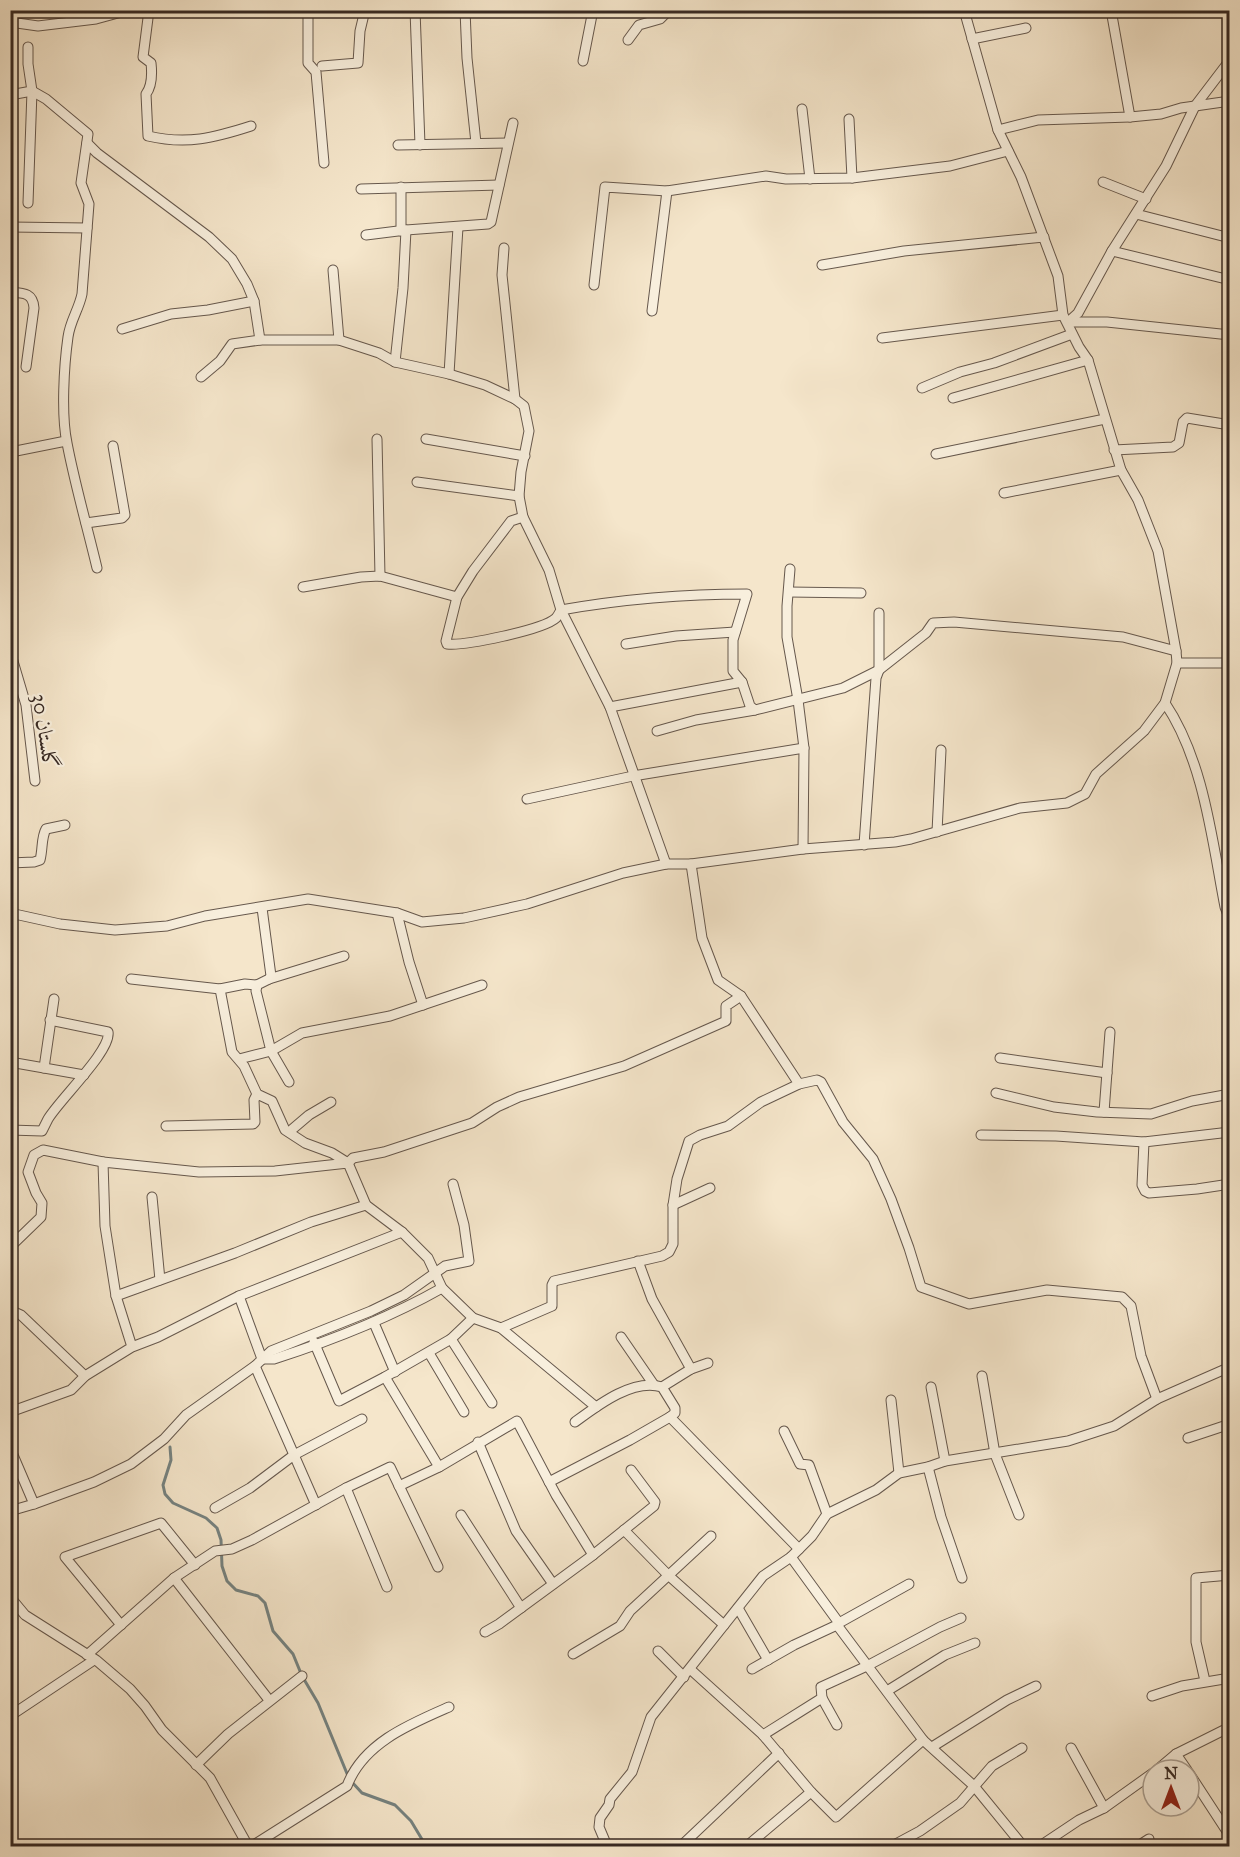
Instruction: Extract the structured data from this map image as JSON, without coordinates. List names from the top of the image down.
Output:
{
  "streets": {
    "street": ["گلستان 30"]
  },
  "north": "top"
}
